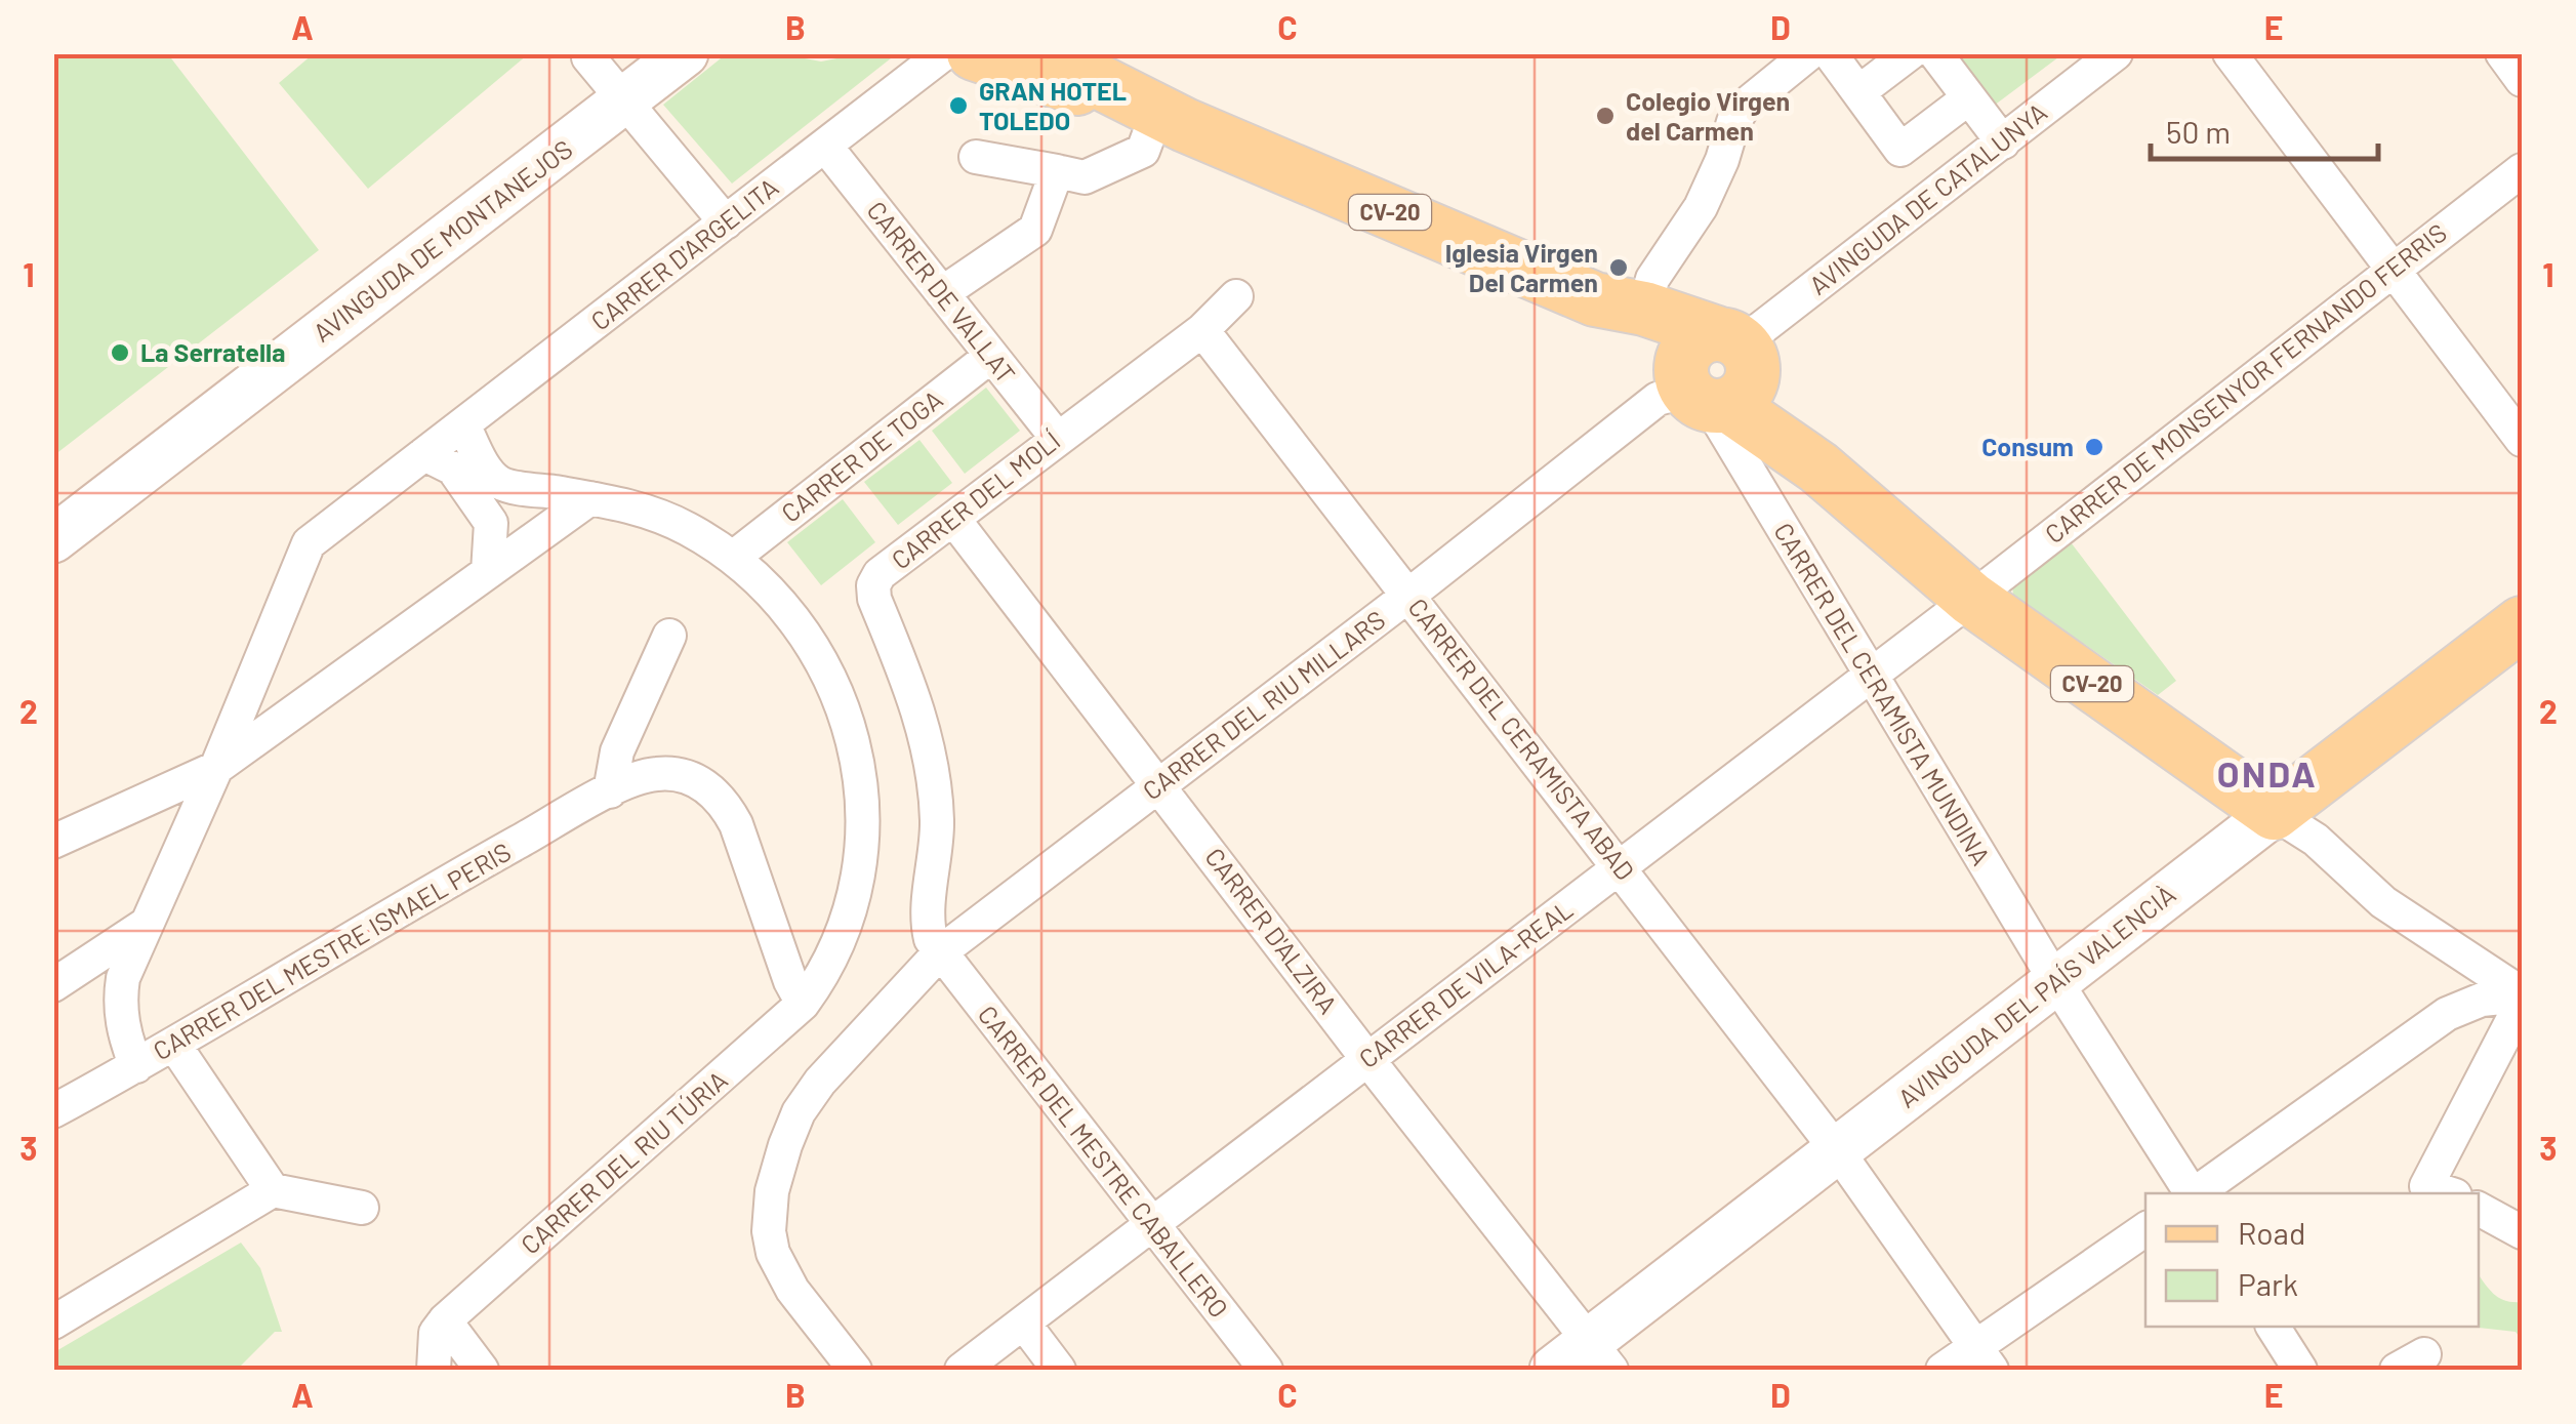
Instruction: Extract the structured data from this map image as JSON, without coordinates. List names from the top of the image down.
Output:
{
  "streets": {
    "main road": ["CV-20", "AVINGUDA DE MONTANEJOS", "AVINGUDA DEL PAÍS VALENCIÀ"],
    "street": [
      "AVINGUDA DE CATALUNYA",
      "CARRER D'ARGELITA",
      "CARRER DE VALLAT",
      "CARRER DE MONSENYOR FERNANDO FERRIS",
      "CARRER DE TOGA",
      "CARRER DEL MOLÍ",
      "CARRER DEL CERAMISTA MUNDINA",
      "CARRER DEL RIU MILLARS",
      "CARRER DEL CERAMISTA ABAD",
      "CARRER D'ALZIRA",
      "CARRER DEL MESTRE ISMAEL PERIS",
      "CARRER DE VILA-REAL",
      "CARRER DEL MESTRE CABALLERO",
      "CARRER DEL RIU TÚRIA"
    ]
  },
  "crossings": [
    ["AVINGUDA DE CATALUNYA", "CV-20"],
    ["AVINGUDA DE CATALUNYA", "CARRER DEL CERAMISTA MUNDINA"],
    ["AVINGUDA DE CATALUNYA", "CARRER DEL RIU MILLARS"],
    ["CV-20", "CARRER DE MONSENYOR FERNANDO FERRIS"],
    ["CV-20", "CARRER DEL CERAMISTA MUNDINA"],
    ["CV-20", "CARRER DEL RIU MILLARS"],
    ["CV-20", "CARRER DE VILA-REAL"],
    ["CV-20", "AVINGUDA DEL PAÍS VALENCIÀ"],
    ["CARRER D'ARGELITA", "CARRER DE VALLAT"],
    ["CARRER D'ARGELITA", "CARRER DEL MESTRE ISMAEL PERIS"],
    ["CARRER D'ARGELITA", "CARRER DEL RIU TÚRIA"],
    ["CARRER DE VALLAT", "CARRER DE TOGA"],
    ["CARRER DE VALLAT", "CARRER DEL MOLÍ"],
    ["CARRER DE MONSENYOR FERNANDO FERRIS", "CARRER DE VILA-REAL"],
    ["CARRER DE TOGA", "CARRER DEL RIU TÚRIA"],
    ["CARRER DEL MOLÍ", "CARRER DEL RIU MILLARS"],
    ["CARRER DEL MOLÍ", "CARRER DEL CERAMISTA ABAD"],
    ["CARRER DEL MOLÍ", "CARRER D'ALZIRA"],
    ["CARRER DEL MOLÍ", "CARRER DEL MESTRE CABALLERO"],
    ["CARRER DEL CERAMISTA MUNDINA", "CARRER DEL RIU MILLARS"],
    ["CARRER DEL CERAMISTA MUNDINA", "CARRER DE VILA-REAL"],
    ["CARRER DEL CERAMISTA MUNDINA", "AVINGUDA DEL PAÍS VALENCIÀ"],
    ["CARRER DEL RIU MILLARS", "CARRER DEL CERAMISTA ABAD"],
    ["CARRER DEL RIU MILLARS", "CARRER D'ALZIRA"],
    ["CARRER DEL RIU MILLARS", "CARRER DEL MESTRE CABALLERO"],
    ["CARRER DEL CERAMISTA ABAD", "CARRER DE VILA-REAL"],
    ["CARRER DEL CERAMISTA ABAD", "AVINGUDA DEL PAÍS VALENCIÀ"],
    ["CARRER D'ALZIRA", "CARRER DE VILA-REAL"],
    ["CARRER D'ALZIRA", "AVINGUDA DEL PAÍS VALENCIÀ"],
    ["CARRER DEL MESTRE ISMAEL PERIS", "CARRER DEL RIU TÚRIA"],
    ["CARRER DE VILA-REAL", "CARRER DEL MESTRE CABALLERO"]
  ],
  "districts": ["ONDA"],
  "places": [
    "GRAN HOTEL TOLEDO",
    "Colegio Virgen del Carmen",
    "Iglesia Virgen Del Carmen",
    "La Serratella",
    "Consum"
  ],
  "legend": ["Road", "Park"],
  "scale_bar": "50 m",
  "grid": {
    "columns": [
      "A",
      "B",
      "C",
      "D",
      "E"
    ],
    "rows": ["1", "2", "3"]
  }
}
